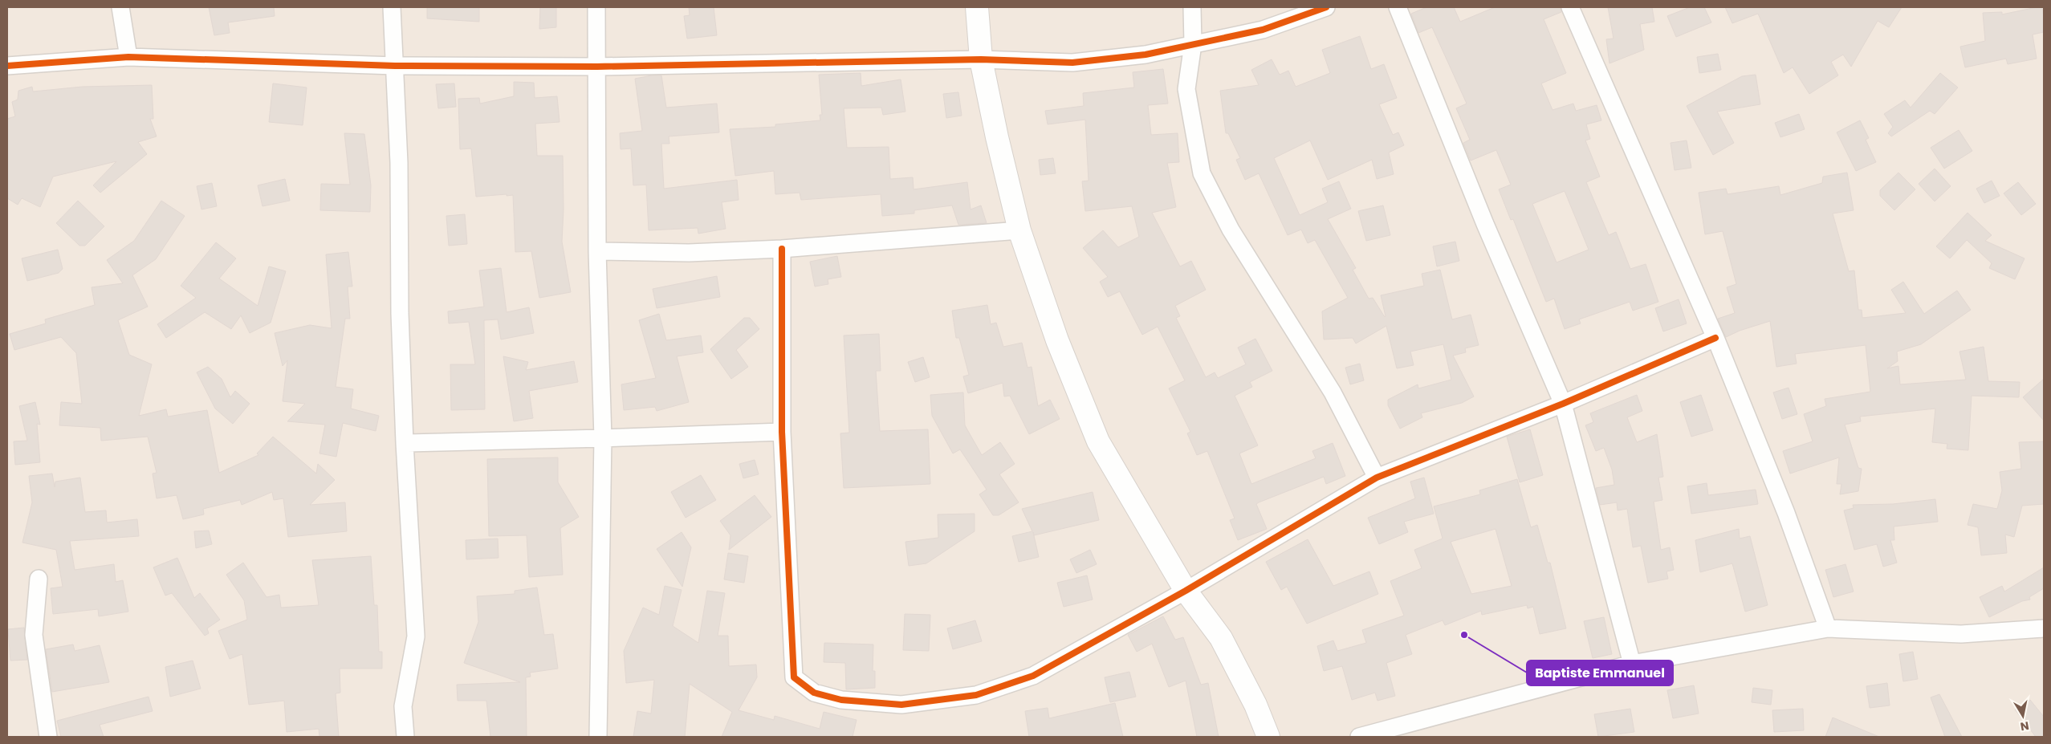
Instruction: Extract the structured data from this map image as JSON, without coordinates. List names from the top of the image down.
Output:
{
  "places": ["Baptiste Emmanuel"],
  "north": "bottom"
}
